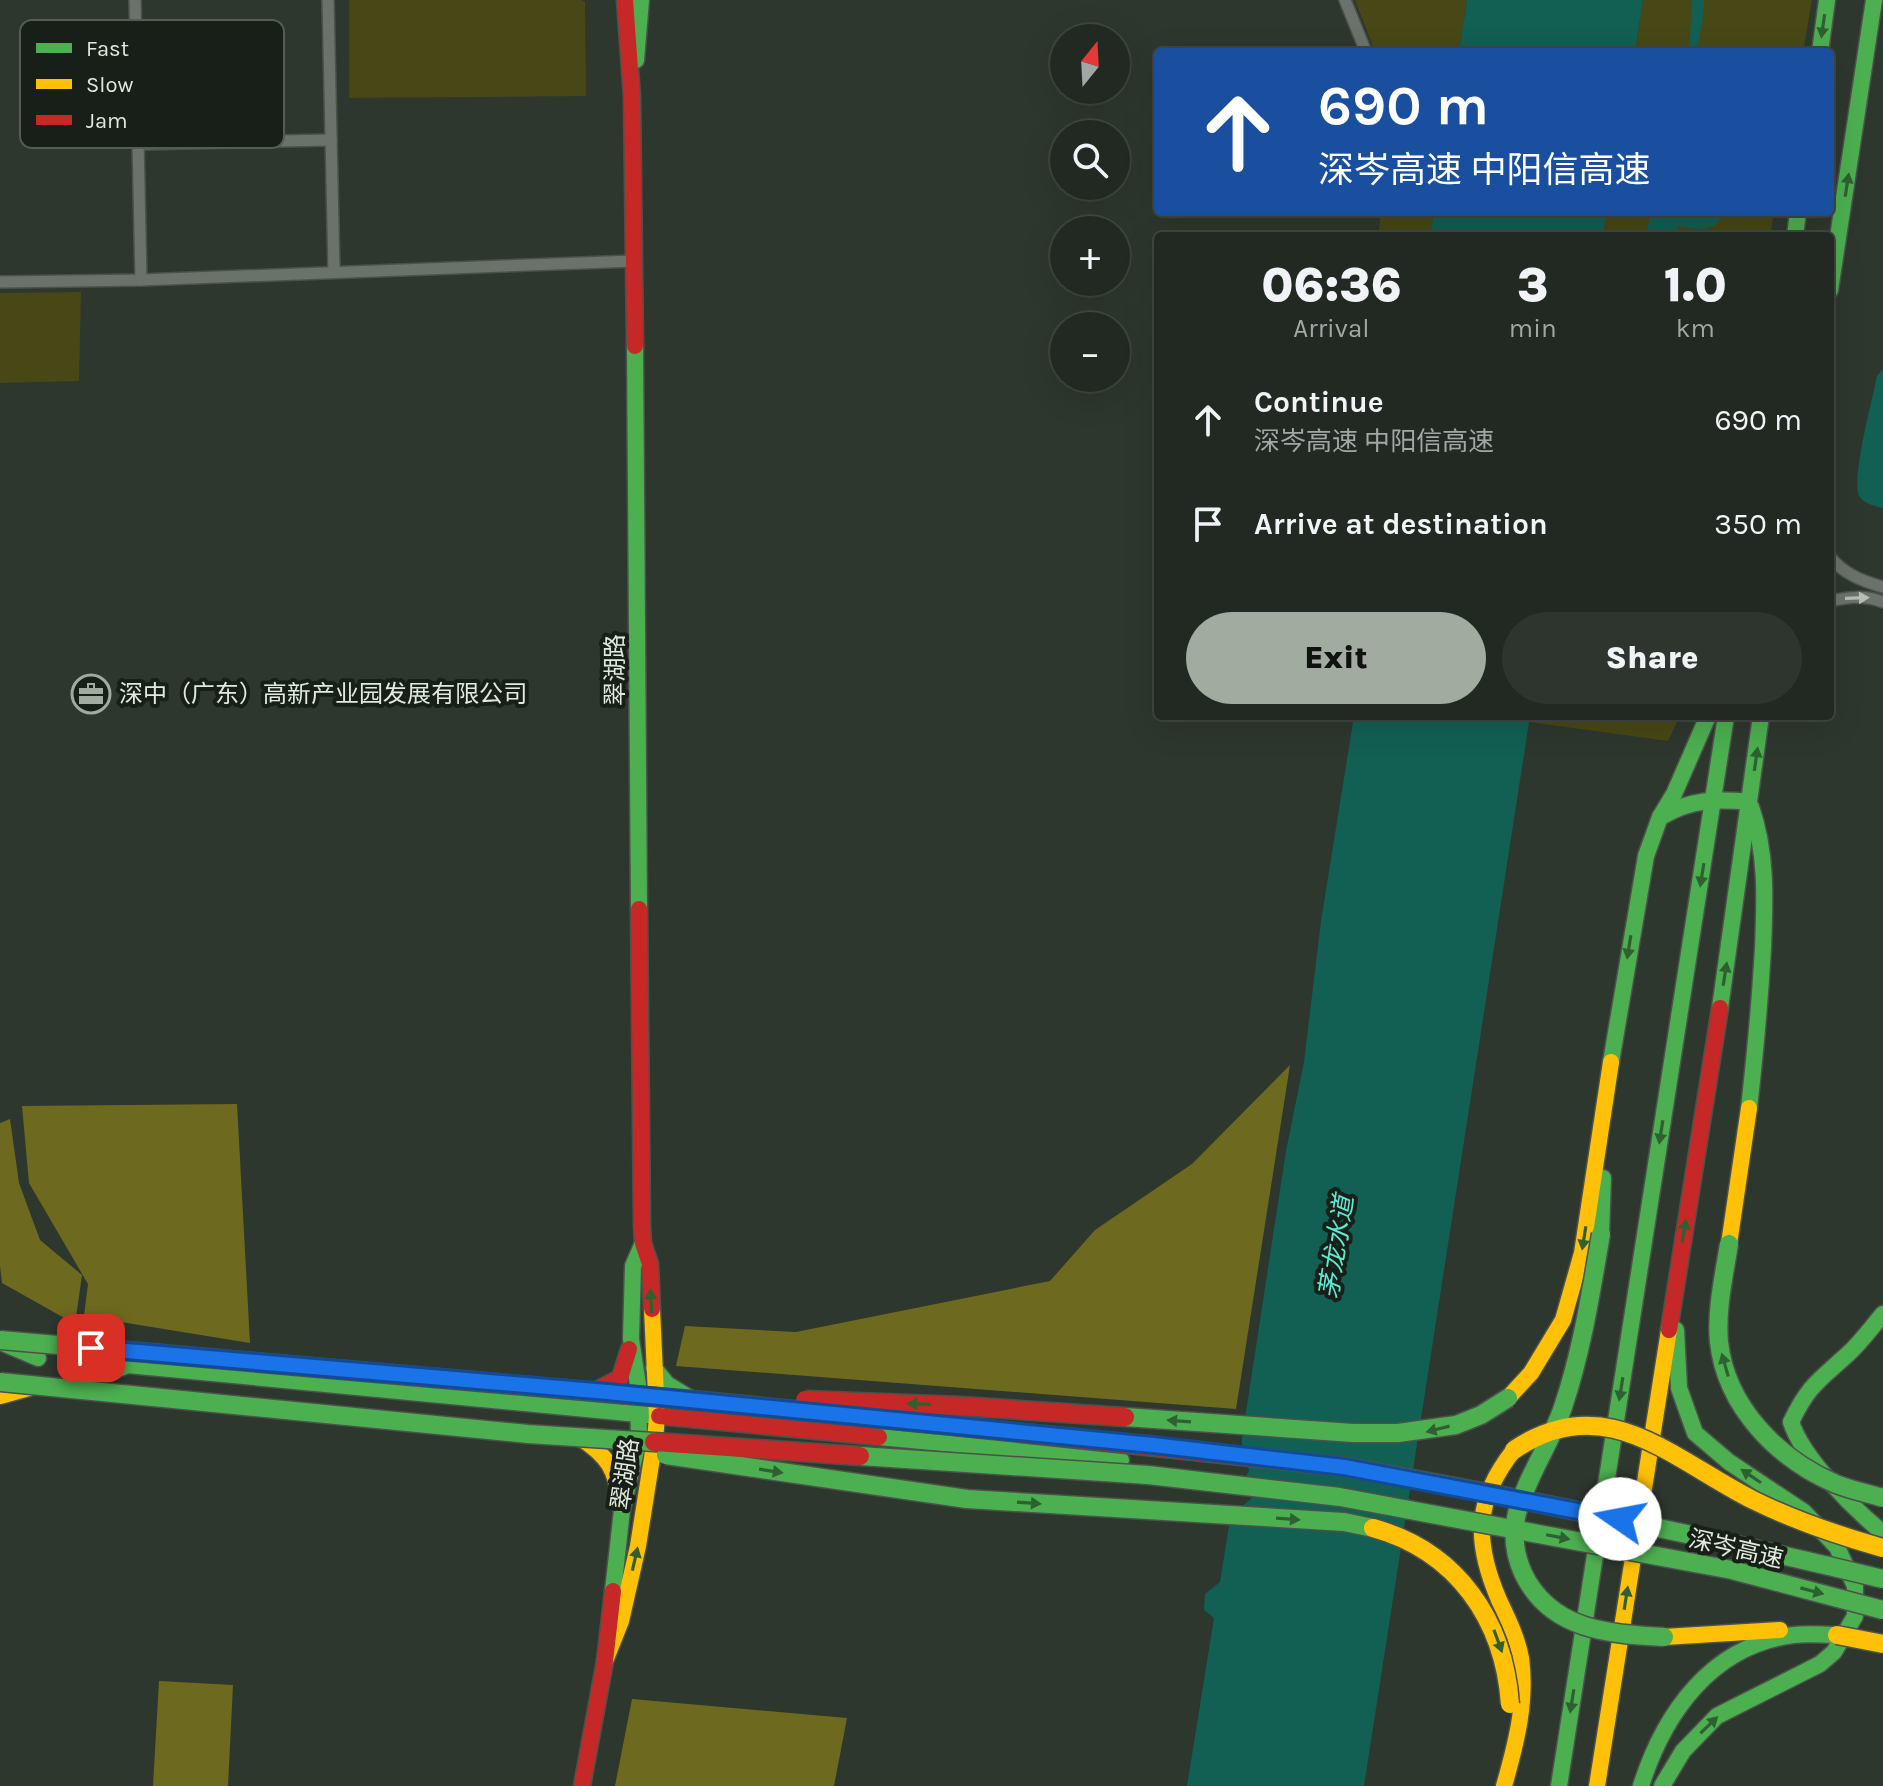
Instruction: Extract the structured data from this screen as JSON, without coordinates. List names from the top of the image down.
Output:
{
  "streets": {
    "main road": ["翠湖路", "深岑高速"]
  },
  "water": ["茅龙水道"],
  "places": {
    "office": ["深中（广东）高新产业园发展有限公司"]
  },
  "legend": ["Fast", "Slow", "Jam"],
  "north": "top",
  "page": {
    "map_buttons": ["+", "−"],
    "turn": ["690 m", "深岑高速 中阳信高速"],
    "eta": [
      "06:36",
      "Arrival",
      "3",
      "min",
      "1.0",
      "km"
    ],
    "list": [
      {
        "name": "Continue",
        "note": "深岑高速 中阳信高速",
        "value": "690 m"
      },
      {
        "name": "Arrive at destination",
        "value": "350 m"
      }
    ],
    "buttons": ["Exit", "Share"]
  }
}
